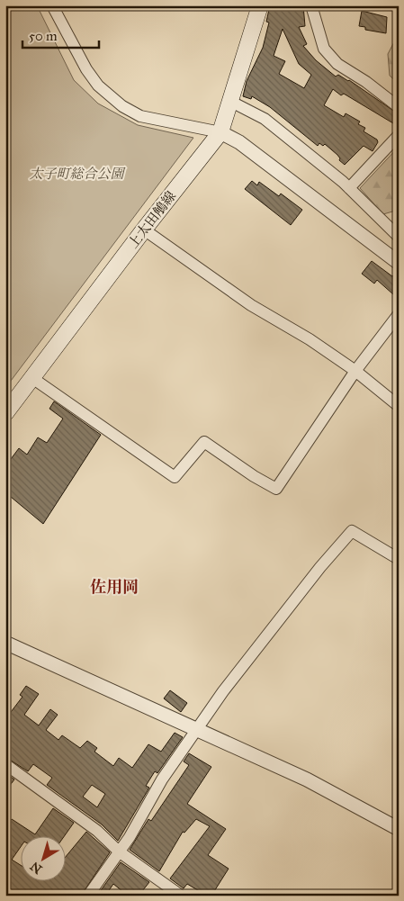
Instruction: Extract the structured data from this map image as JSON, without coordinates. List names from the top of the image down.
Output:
{
  "streets": {
    "main road": ["上太田鵤線"]
  },
  "districts": ["佐用岡"],
  "parks": ["太子町総合公園"],
  "scale_bar": "50 m",
  "north": "bottom left"
}
